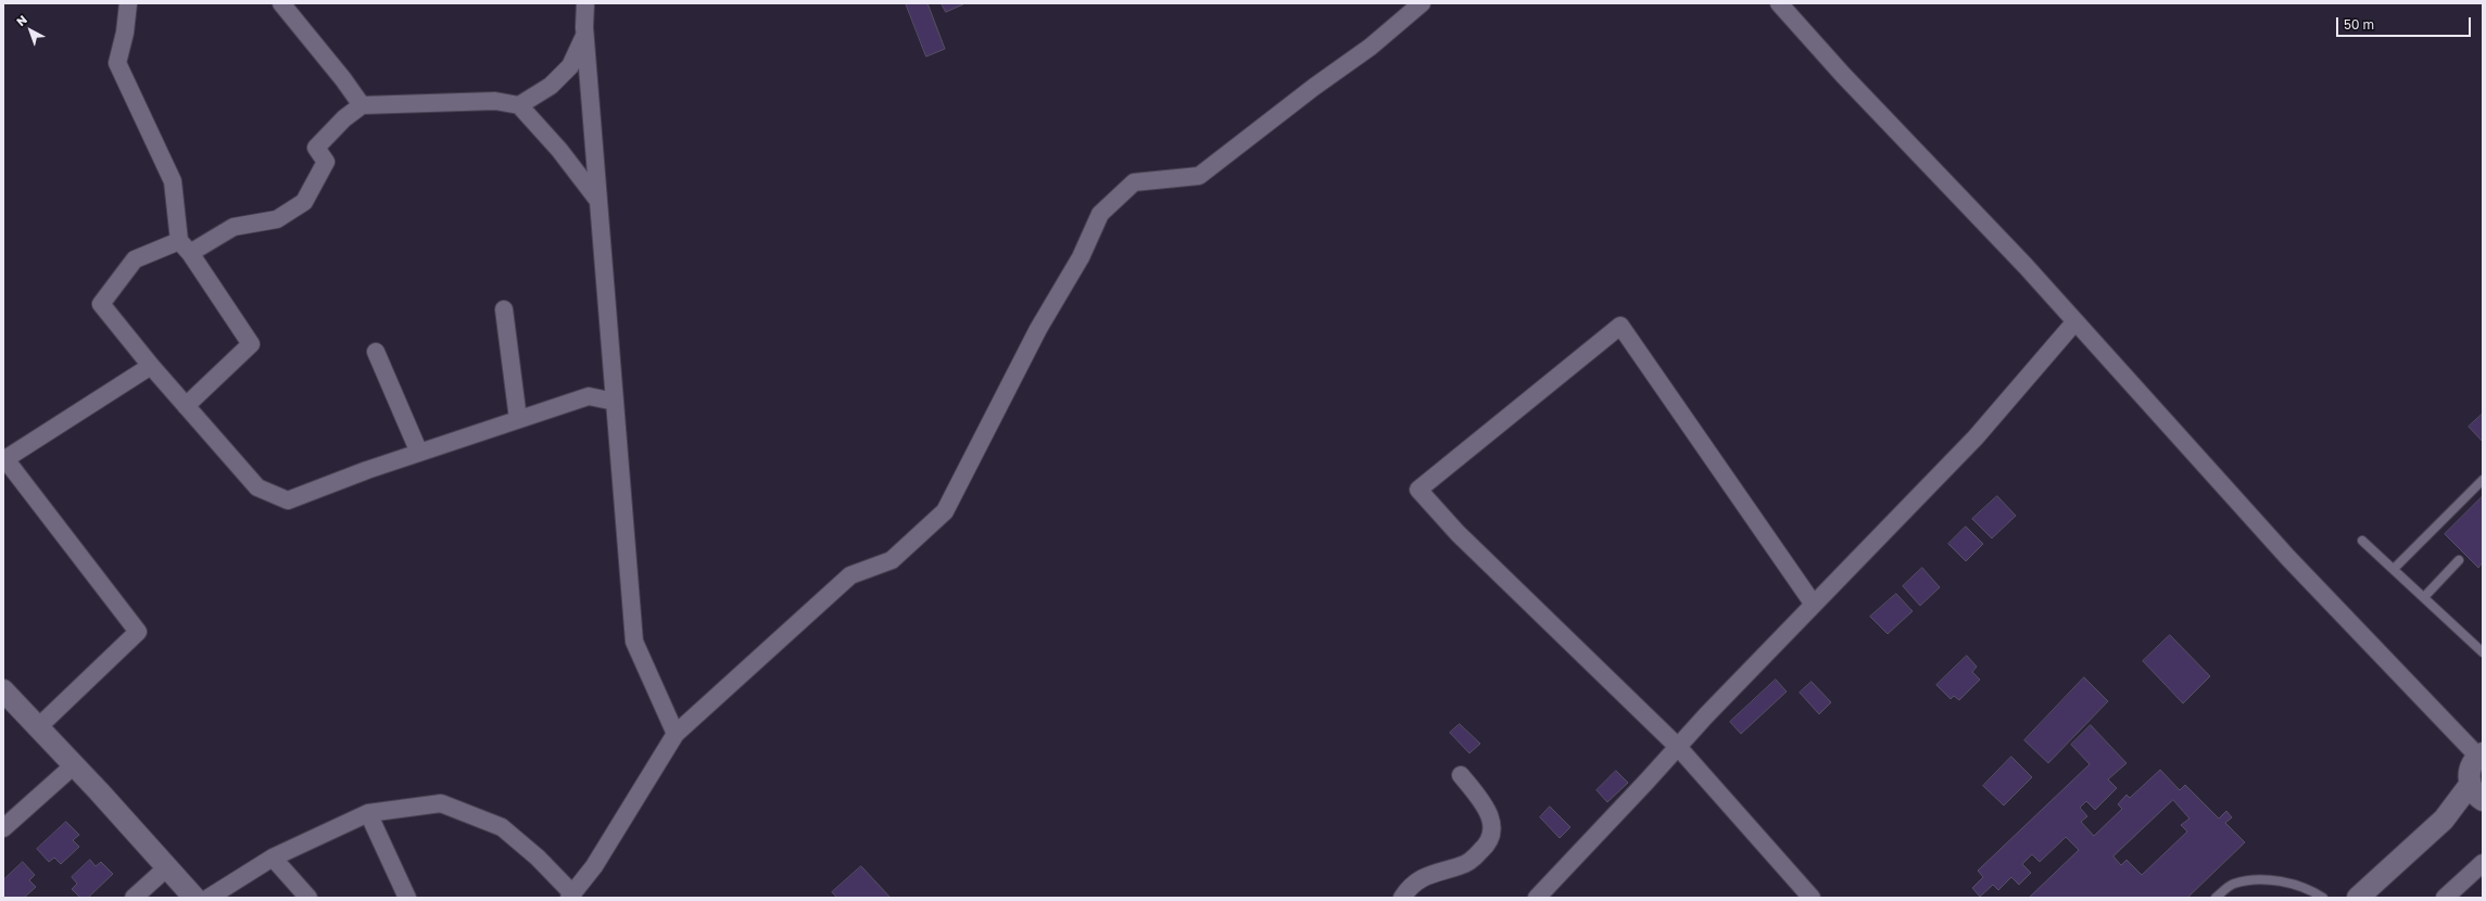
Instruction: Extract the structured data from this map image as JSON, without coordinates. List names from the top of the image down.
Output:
{
  "scale_bar": "50 m",
  "north": "top left"
}
